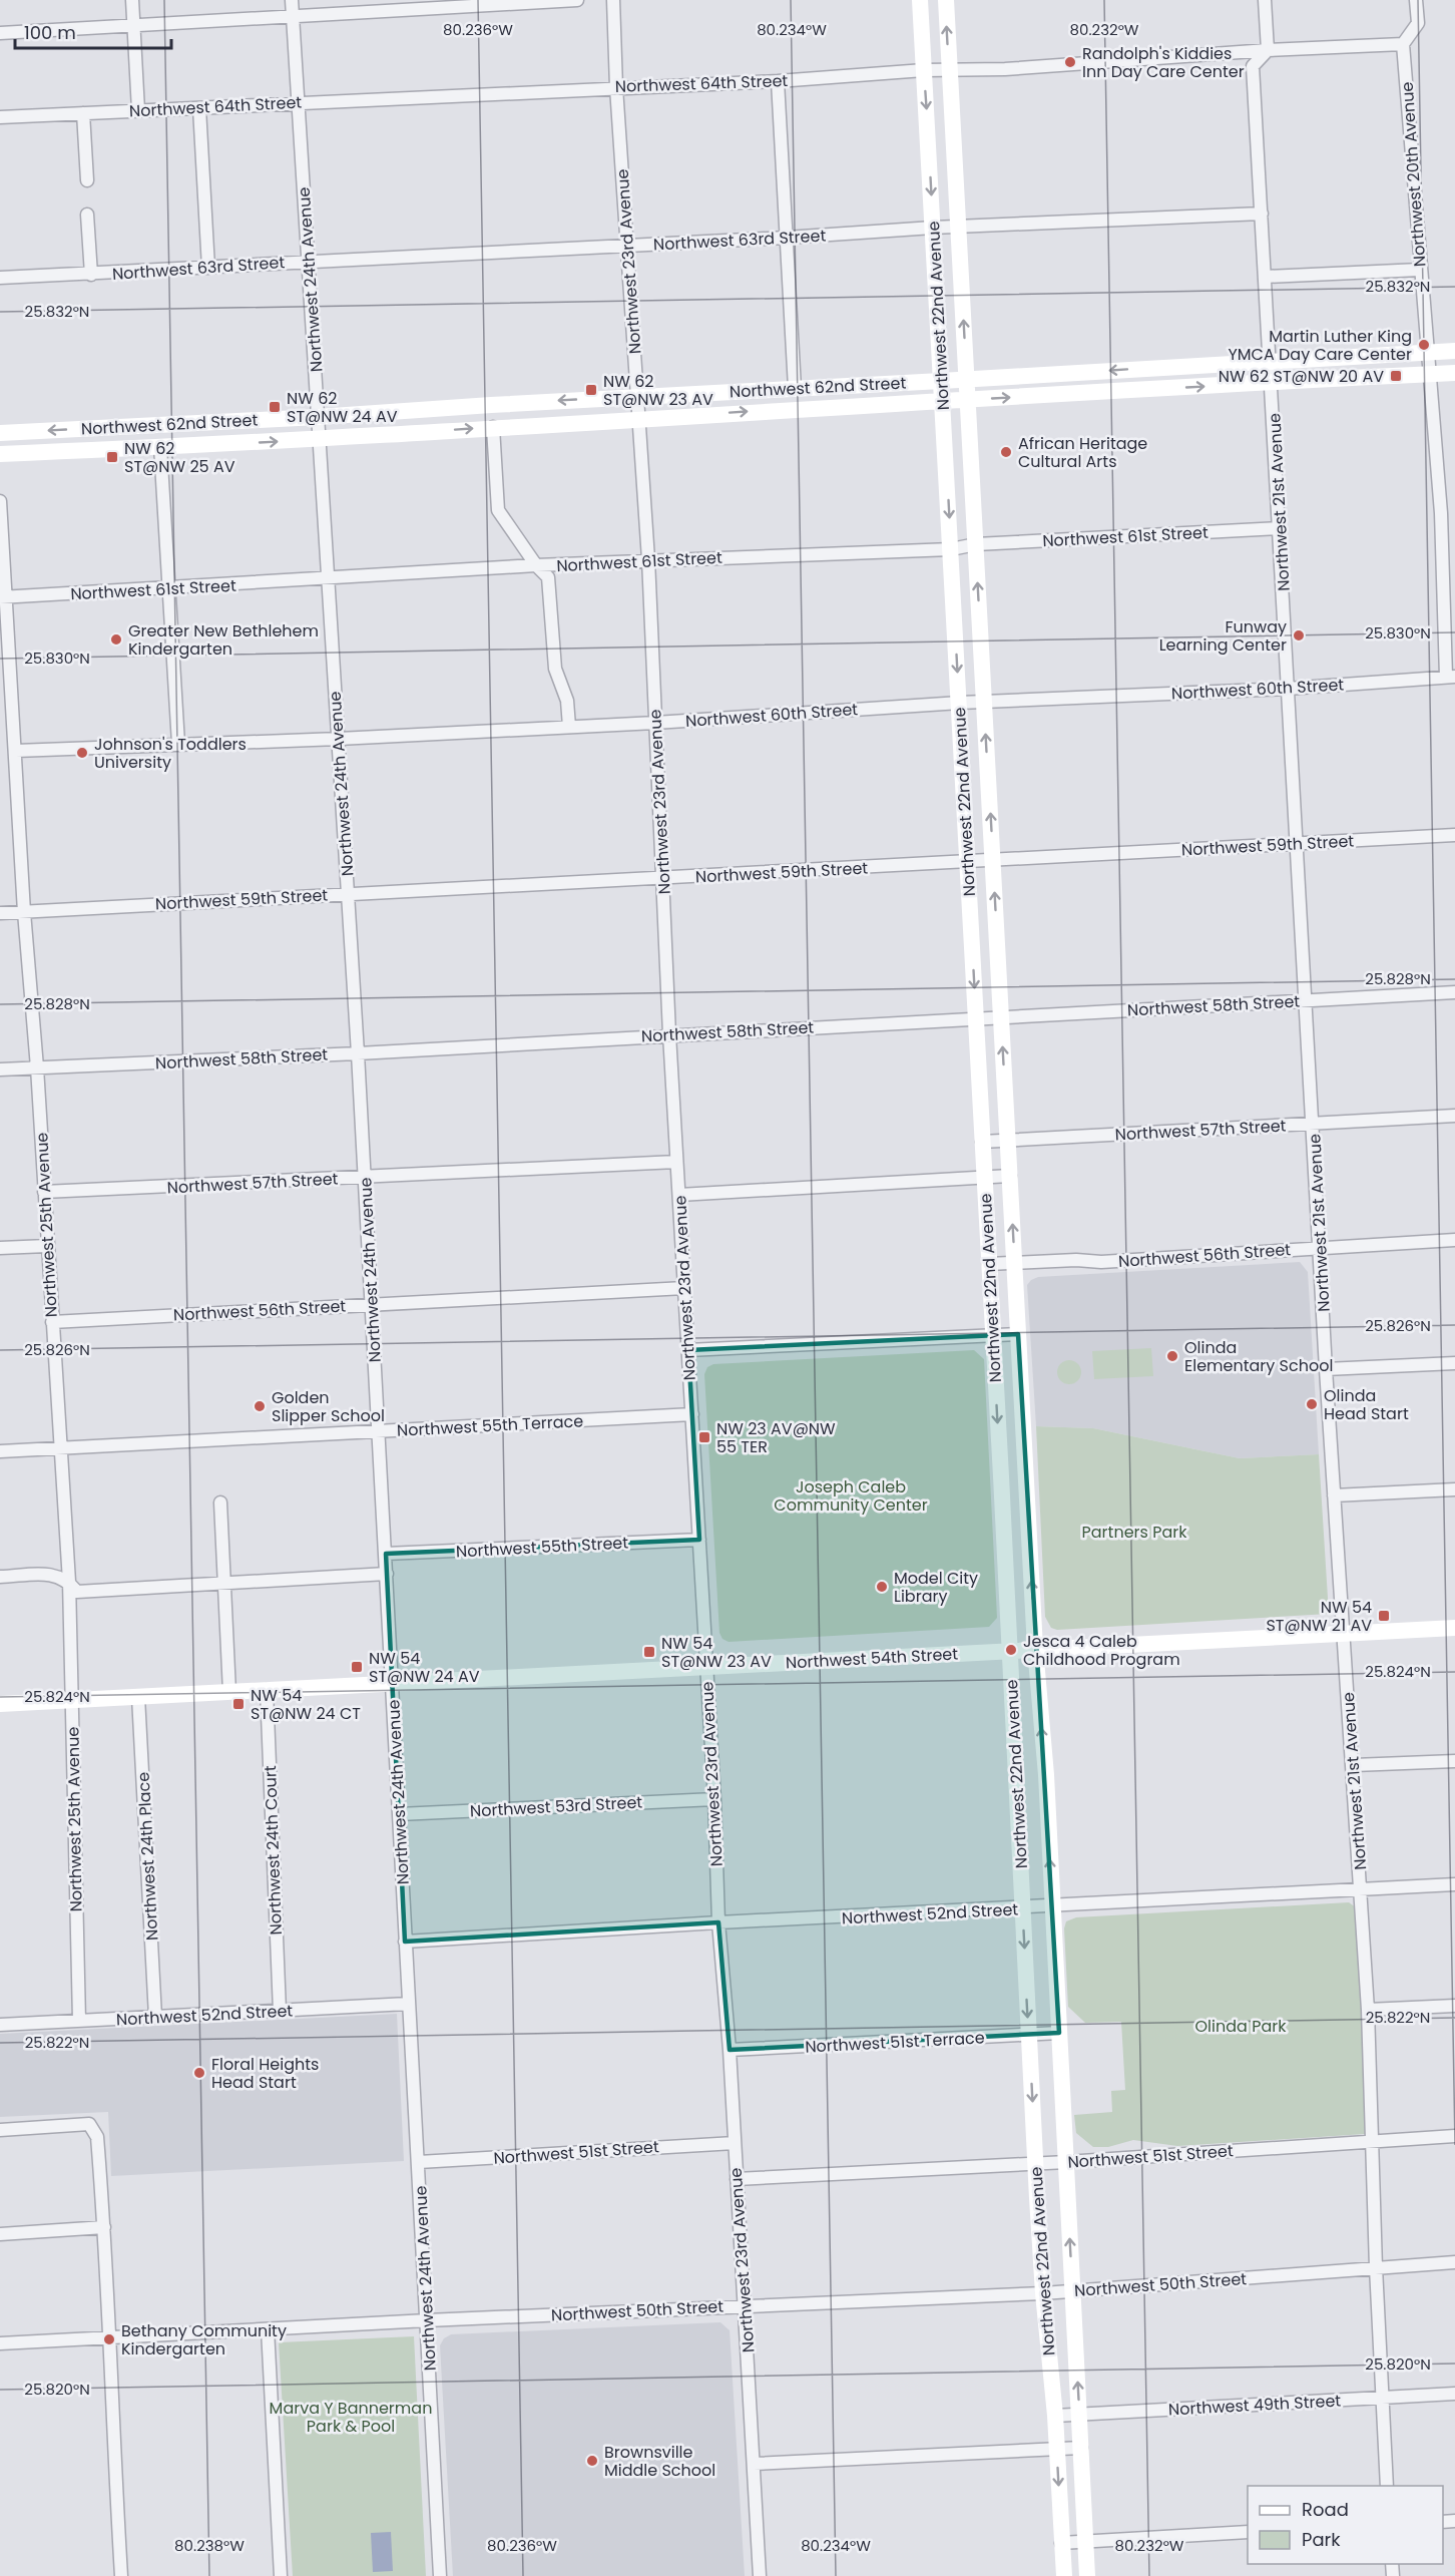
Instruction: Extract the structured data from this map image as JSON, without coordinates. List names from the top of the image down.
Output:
{
  "streets": {
    "main road": ["Northwest 22nd Avenue", "Northwest 62nd Street", "Northwest 54th Street"],
    "street": [
      "Northwest 64th Street",
      "Northwest 20th Avenue",
      "Northwest 63rd Street",
      "Northwest 23rd Avenue",
      "Northwest 24th Avenue",
      "Northwest 21st Avenue",
      "Northwest 61st Street",
      "Northwest 60th Street",
      "Northwest 59th Street",
      "Northwest 58th Street",
      "Northwest 57th Street",
      "Northwest 25th Avenue",
      "Northwest 56th Street",
      "Northwest 55th Terrace",
      "Northwest 55th Street",
      "Northwest 53rd Street",
      "Northwest 24th Court",
      "Northwest 24th Place",
      "Northwest 52nd Street",
      "Northwest 51st Terrace",
      "Northwest 51st Street",
      "Northwest 50th Street",
      "Northwest 49th Street"
    ]
  },
  "crossings": [
    ["Northwest 64th Street", "Northwest 20th Avenue"],
    ["Northwest 64th Street", "Northwest 23rd Avenue"],
    ["Northwest 64th Street", "Northwest 24th Avenue"],
    ["Northwest 64th Street", "Northwest 22nd Avenue"],
    ["Northwest 64th Street", "Northwest 21st Avenue"],
    ["Northwest 20th Avenue", "Northwest 62nd Street"],
    ["Northwest 20th Avenue", "Northwest 60th Street"],
    ["Northwest 63rd Street", "Northwest 23rd Avenue"],
    ["Northwest 63rd Street", "Northwest 24th Avenue"],
    ["Northwest 63rd Street", "Northwest 22nd Avenue"],
    ["Northwest 63rd Street", "Northwest 21st Avenue"],
    ["Northwest 23rd Avenue", "Northwest 62nd Street"],
    ["Northwest 23rd Avenue", "Northwest 61st Street"],
    ["Northwest 23rd Avenue", "Northwest 60th Street"],
    ["Northwest 23rd Avenue", "Northwest 59th Street"],
    ["Northwest 23rd Avenue", "Northwest 58th Street"],
    ["Northwest 23rd Avenue", "Northwest 57th Street"],
    ["Northwest 23rd Avenue", "Northwest 56th Street"],
    ["Northwest 23rd Avenue", "Northwest 55th Terrace"],
    ["Northwest 23rd Avenue", "Northwest 55th Street"],
    ["Northwest 23rd Avenue", "Northwest 54th Street"],
    ["Northwest 23rd Avenue", "Northwest 53rd Street"],
    ["Northwest 23rd Avenue", "Northwest 52nd Street"],
    ["Northwest 23rd Avenue", "Northwest 51st Terrace"],
    ["Northwest 23rd Avenue", "Northwest 51st Street"],
    ["Northwest 23rd Avenue", "Northwest 50th Street"],
    ["Northwest 24th Avenue", "Northwest 62nd Street"],
    ["Northwest 24th Avenue", "Northwest 61st Street"],
    ["Northwest 24th Avenue", "Northwest 60th Street"],
    ["Northwest 24th Avenue", "Northwest 59th Street"],
    ["Northwest 24th Avenue", "Northwest 58th Street"],
    ["Northwest 24th Avenue", "Northwest 57th Street"],
    ["Northwest 24th Avenue", "Northwest 56th Street"],
    ["Northwest 24th Avenue", "Northwest 55th Terrace"],
    ["Northwest 24th Avenue", "Northwest 55th Street"],
    ["Northwest 24th Avenue", "Northwest 54th Street"],
    ["Northwest 24th Avenue", "Northwest 53rd Street"],
    ["Northwest 24th Avenue", "Northwest 52nd Street"],
    ["Northwest 24th Avenue", "Northwest 51st Street"],
    ["Northwest 24th Avenue", "Northwest 50th Street"],
    ["Northwest 22nd Avenue", "Northwest 62nd Street"],
    ["Northwest 22nd Avenue", "Northwest 61st Street"],
    ["Northwest 22nd Avenue", "Northwest 60th Street"],
    ["Northwest 22nd Avenue", "Northwest 59th Street"],
    ["Northwest 22nd Avenue", "Northwest 58th Street"],
    ["Northwest 22nd Avenue", "Northwest 57th Street"],
    ["Northwest 22nd Avenue", "Northwest 56th Street"],
    ["Northwest 22nd Avenue", "Northwest 54th Street"],
    ["Northwest 22nd Avenue", "Northwest 52nd Street"],
    ["Northwest 22nd Avenue", "Northwest 51st Terrace"],
    ["Northwest 22nd Avenue", "Northwest 51st Street"],
    ["Northwest 22nd Avenue", "Northwest 50th Street"],
    ["Northwest 22nd Avenue", "Northwest 49th Street"],
    ["Northwest 62nd Street", "Northwest 21st Avenue"],
    ["Northwest 21st Avenue", "Northwest 61st Street"],
    ["Northwest 21st Avenue", "Northwest 60th Street"],
    ["Northwest 21st Avenue", "Northwest 59th Street"],
    ["Northwest 21st Avenue", "Northwest 58th Street"],
    ["Northwest 21st Avenue", "Northwest 57th Street"],
    ["Northwest 21st Avenue", "Northwest 56th Street"],
    ["Northwest 21st Avenue", "Northwest 54th Street"],
    ["Northwest 21st Avenue", "Northwest 52nd Street"],
    ["Northwest 21st Avenue", "Northwest 51st Street"],
    ["Northwest 21st Avenue", "Northwest 50th Street"],
    ["Northwest 21st Avenue", "Northwest 49th Street"],
    ["Northwest 61st Street", "Northwest 25th Avenue"],
    ["Northwest 60th Street", "Northwest 25th Avenue"],
    ["Northwest 59th Street", "Northwest 25th Avenue"],
    ["Northwest 58th Street", "Northwest 25th Avenue"],
    ["Northwest 57th Street", "Northwest 25th Avenue"],
    ["Northwest 25th Avenue", "Northwest 56th Street"],
    ["Northwest 25th Avenue", "Northwest 55th Terrace"],
    ["Northwest 25th Avenue", "Northwest 54th Street"],
    ["Northwest 25th Avenue", "Northwest 52nd Street"],
    ["Northwest 54th Street", "Northwest 24th Court"],
    ["Northwest 54th Street", "Northwest 24th Place"],
    ["Northwest 24th Court", "Northwest 52nd Street"],
    ["Northwest 24th Place", "Northwest 52nd Street"]
  ],
  "parks": [
    "Joseph Caleb Community Center",
    "Partners Park",
    "Olinda Park",
    "Marva Y Bannerman Park & Pool"
  ],
  "places": {
    "other": [
      "Randolph's Kiddies Inn Day Care Center",
      "Martin Luther King YMCA Day Care Center",
      "African Heritage Cultural Arts",
      "Funway Learning Center",
      "Greater New Bethlehem Kindergarten",
      "Johnson's Toddlers University",
      "Olinda Elementary School",
      "Olinda Head Start",
      "Golden Slipper School",
      "Model City Library",
      "Jesca 4 Caleb Childhood Program",
      "Floral Heights Head Start",
      "Bethany Community Kindergarten",
      "Brownsville Middle School"
    ],
    "transit": [
      "NW 62 ST@NW 20 AV",
      "NW 62 ST@NW 23 AV",
      "NW 62 ST@NW 24 AV",
      "NW 62 ST@NW 25 AV",
      "NW 23 AV@NW 55 TER",
      "NW 54 ST@NW 21 AV",
      "NW 54 ST@NW 23 AV",
      "NW 54 ST@NW 24 AV",
      "NW 54 ST@NW 24 CT"
    ]
  },
  "legend": ["Road", "Park"],
  "scale_bar": "100 m",
  "coordinates": [
    "80.236°W",
    "80.234°W",
    "80.232°W",
    "25.832°N",
    "25.830°N",
    "25.828°N",
    "25.826°N",
    "25.824°N",
    "25.822°N",
    "25.820°N",
    "80.238°W"
  ]
}
